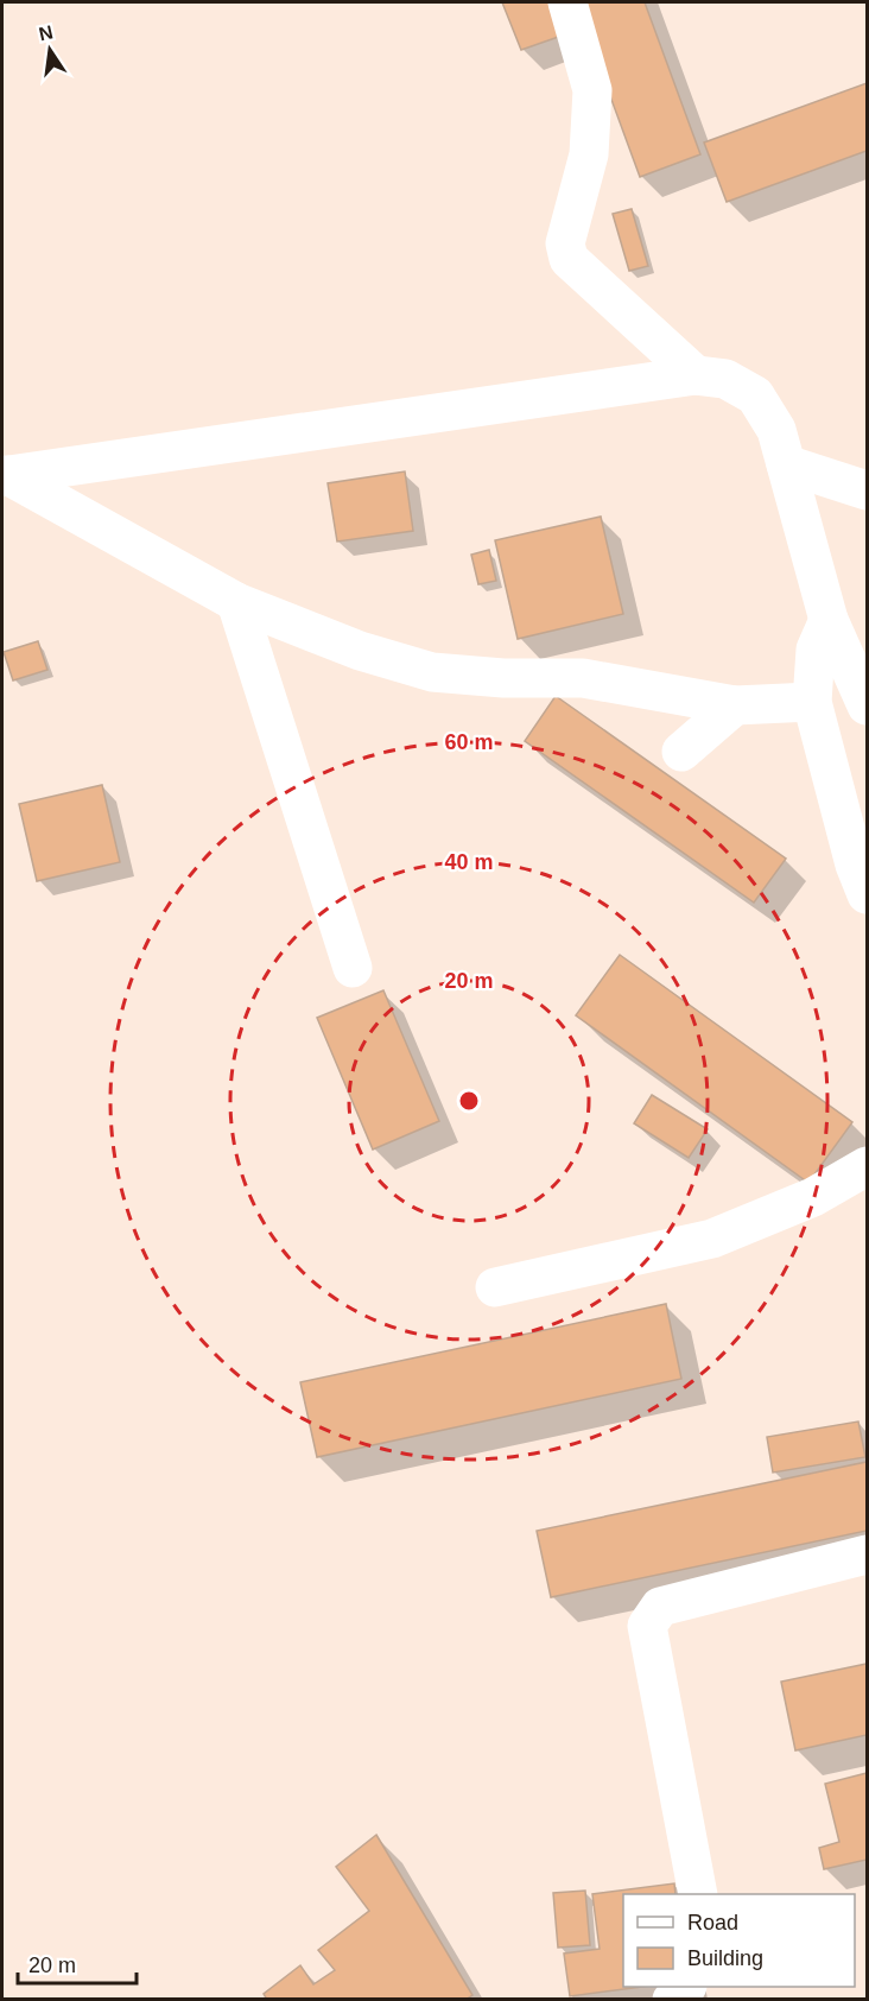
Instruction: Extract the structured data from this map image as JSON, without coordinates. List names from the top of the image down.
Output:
{
  "legend": ["Road", "Building"],
  "scale_bar": "20 m",
  "north": "top",
  "rings": ["60 m", "40 m", "20 m"]
}
